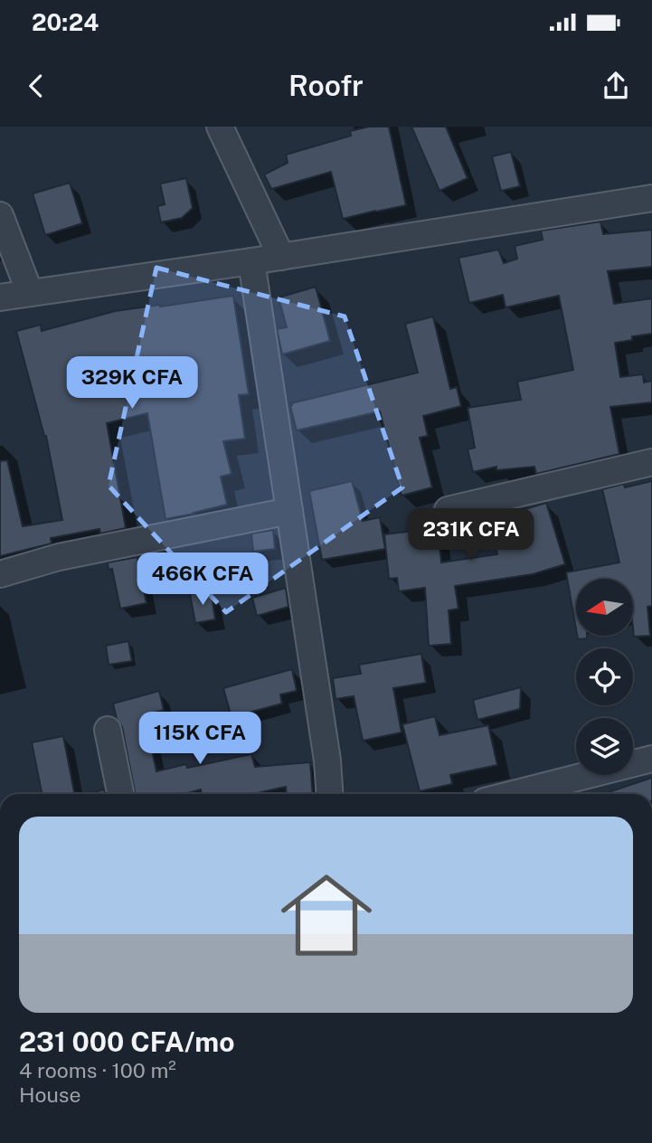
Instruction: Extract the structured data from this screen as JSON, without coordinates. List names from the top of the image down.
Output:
{
  "north": "left",
  "page": {
    "status": "20:24",
    "header": "Roofr",
    "price": [
      "329K CFA",
      "231K CFA",
      "466K CFA",
      "115K CFA"
    ],
    "list": [
      {
        "name": "231 000 CFA/mo",
        "note": "4 rooms · 100 m² · House"
      }
    ]
  }
}
